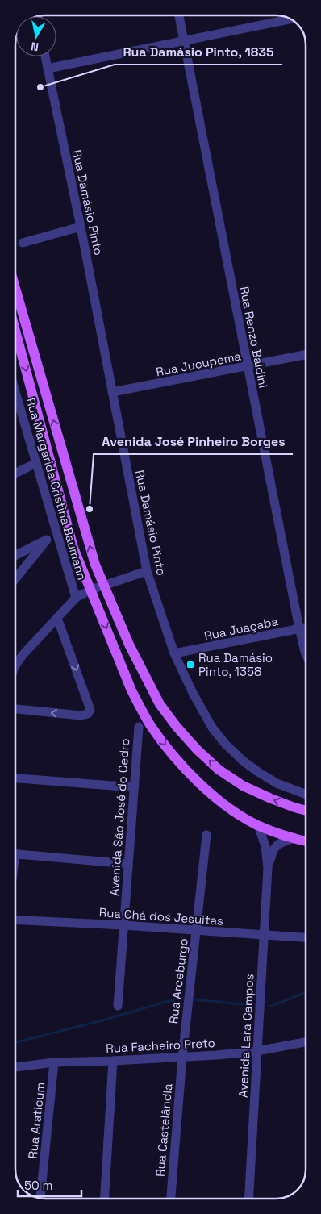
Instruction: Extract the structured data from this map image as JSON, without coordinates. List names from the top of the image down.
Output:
{
  "streets": {
    "street": [
      "Rua Damásio Pinto",
      "Rua Renzo Baldini",
      "Rua Jucupema",
      "Rua Margarida Cristina Baumann",
      "Rua Juaçaba",
      "Avenida São José do Cedro",
      "Rua Chá dos Jesuítas",
      "Rua Arceburgo",
      "Avenida Lara Campos",
      "Rua Facheiro Preto",
      "Rua Araticum",
      "Rua Castelândia"
    ]
  },
  "crossings": [
    ["Rua Damásio Pinto", "Rua Jucupema"],
    ["Rua Damásio Pinto", "Rua Juaçaba"],
    ["Rua Renzo Baldini", "Rua Jucupema"],
    ["Rua Renzo Baldini", "Rua Juaçaba"],
    ["Avenida São José do Cedro", "Rua Chá dos Jesuítas"],
    ["Rua Chá dos Jesuítas", "Rua Arceburgo"],
    ["Rua Chá dos Jesuítas", "Avenida Lara Campos"],
    ["Rua Arceburgo", "Rua Facheiro Preto"],
    ["Rua Arceburgo", "Rua Castelândia"],
    ["Avenida Lara Campos", "Rua Facheiro Preto"],
    ["Rua Facheiro Preto", "Rua Araticum"],
    ["Rua Facheiro Preto", "Rua Castelândia"]
  ],
  "places": {
    "other": ["Rua Damásio Pinto, 1835", "Avenida José Pinheiro Borges"],
    "transit": ["Rua Damásio Pinto, 1358"]
  },
  "scale_bar": "50 m",
  "north": "bottom"
}
